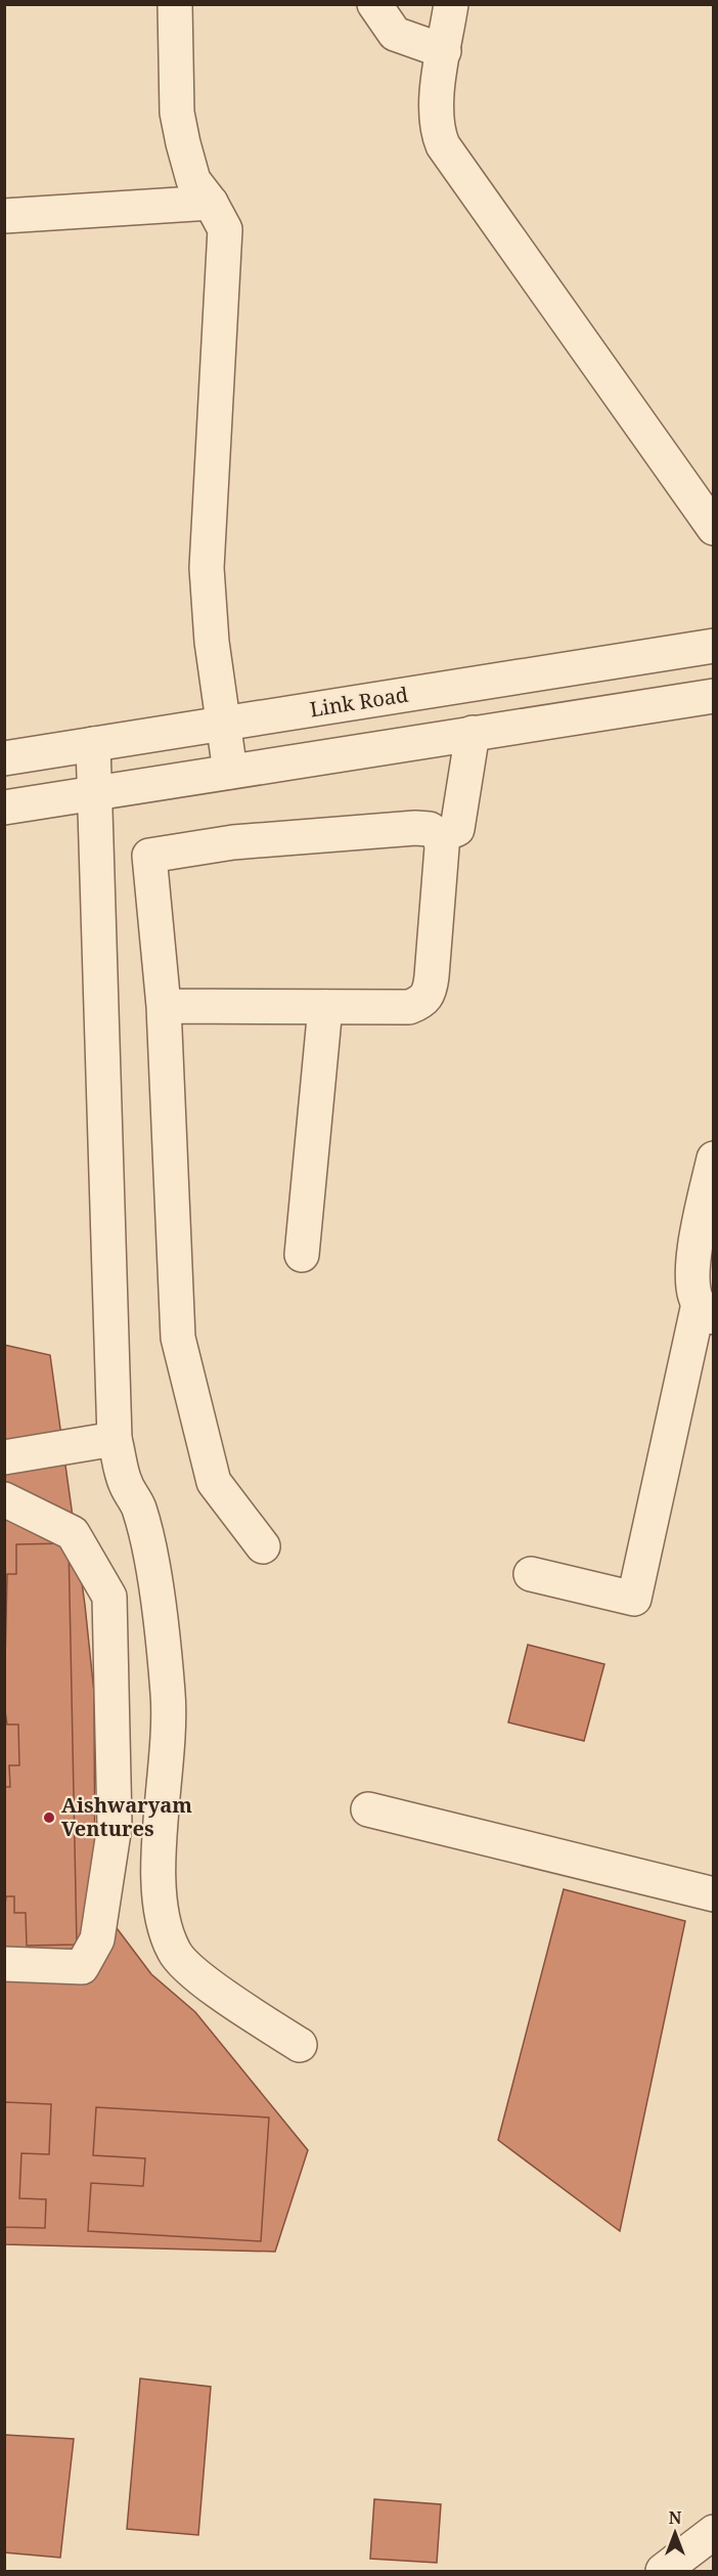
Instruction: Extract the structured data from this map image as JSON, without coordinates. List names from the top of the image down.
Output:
{
  "streets": {
    "street": ["Link Road"]
  },
  "places": ["Aishwaryam Ventures"],
  "north": "top"
}
